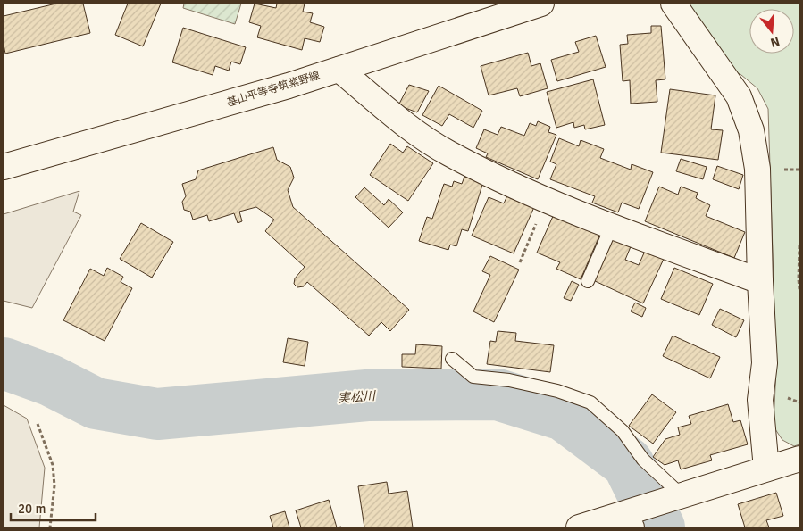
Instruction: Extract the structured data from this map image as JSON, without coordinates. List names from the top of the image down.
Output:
{
  "streets": {
    "street": ["基山平等寺筑紫野線"]
  },
  "water": ["実松川"],
  "scale_bar": "20 m",
  "north": "bottom"
}
